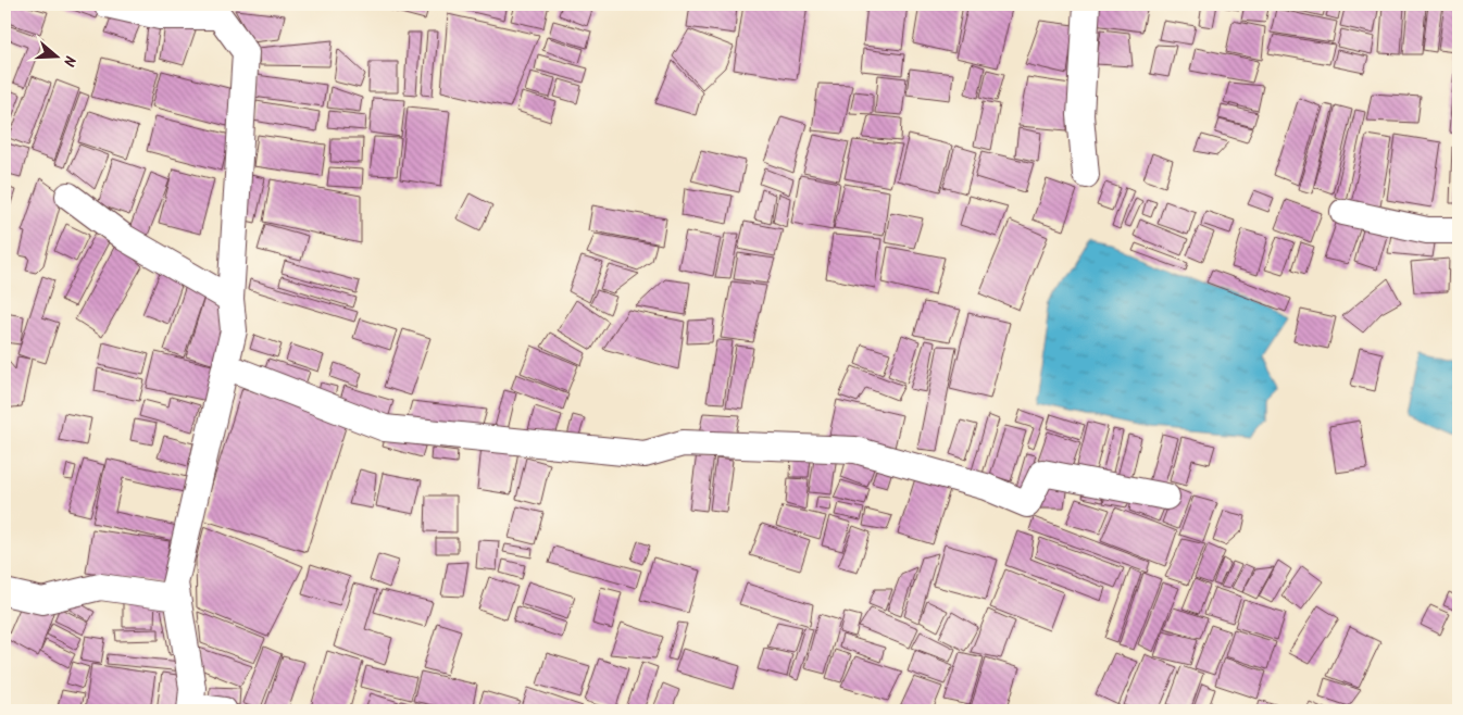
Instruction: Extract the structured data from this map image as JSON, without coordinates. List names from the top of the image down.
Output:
{
  "north": "right"
}
